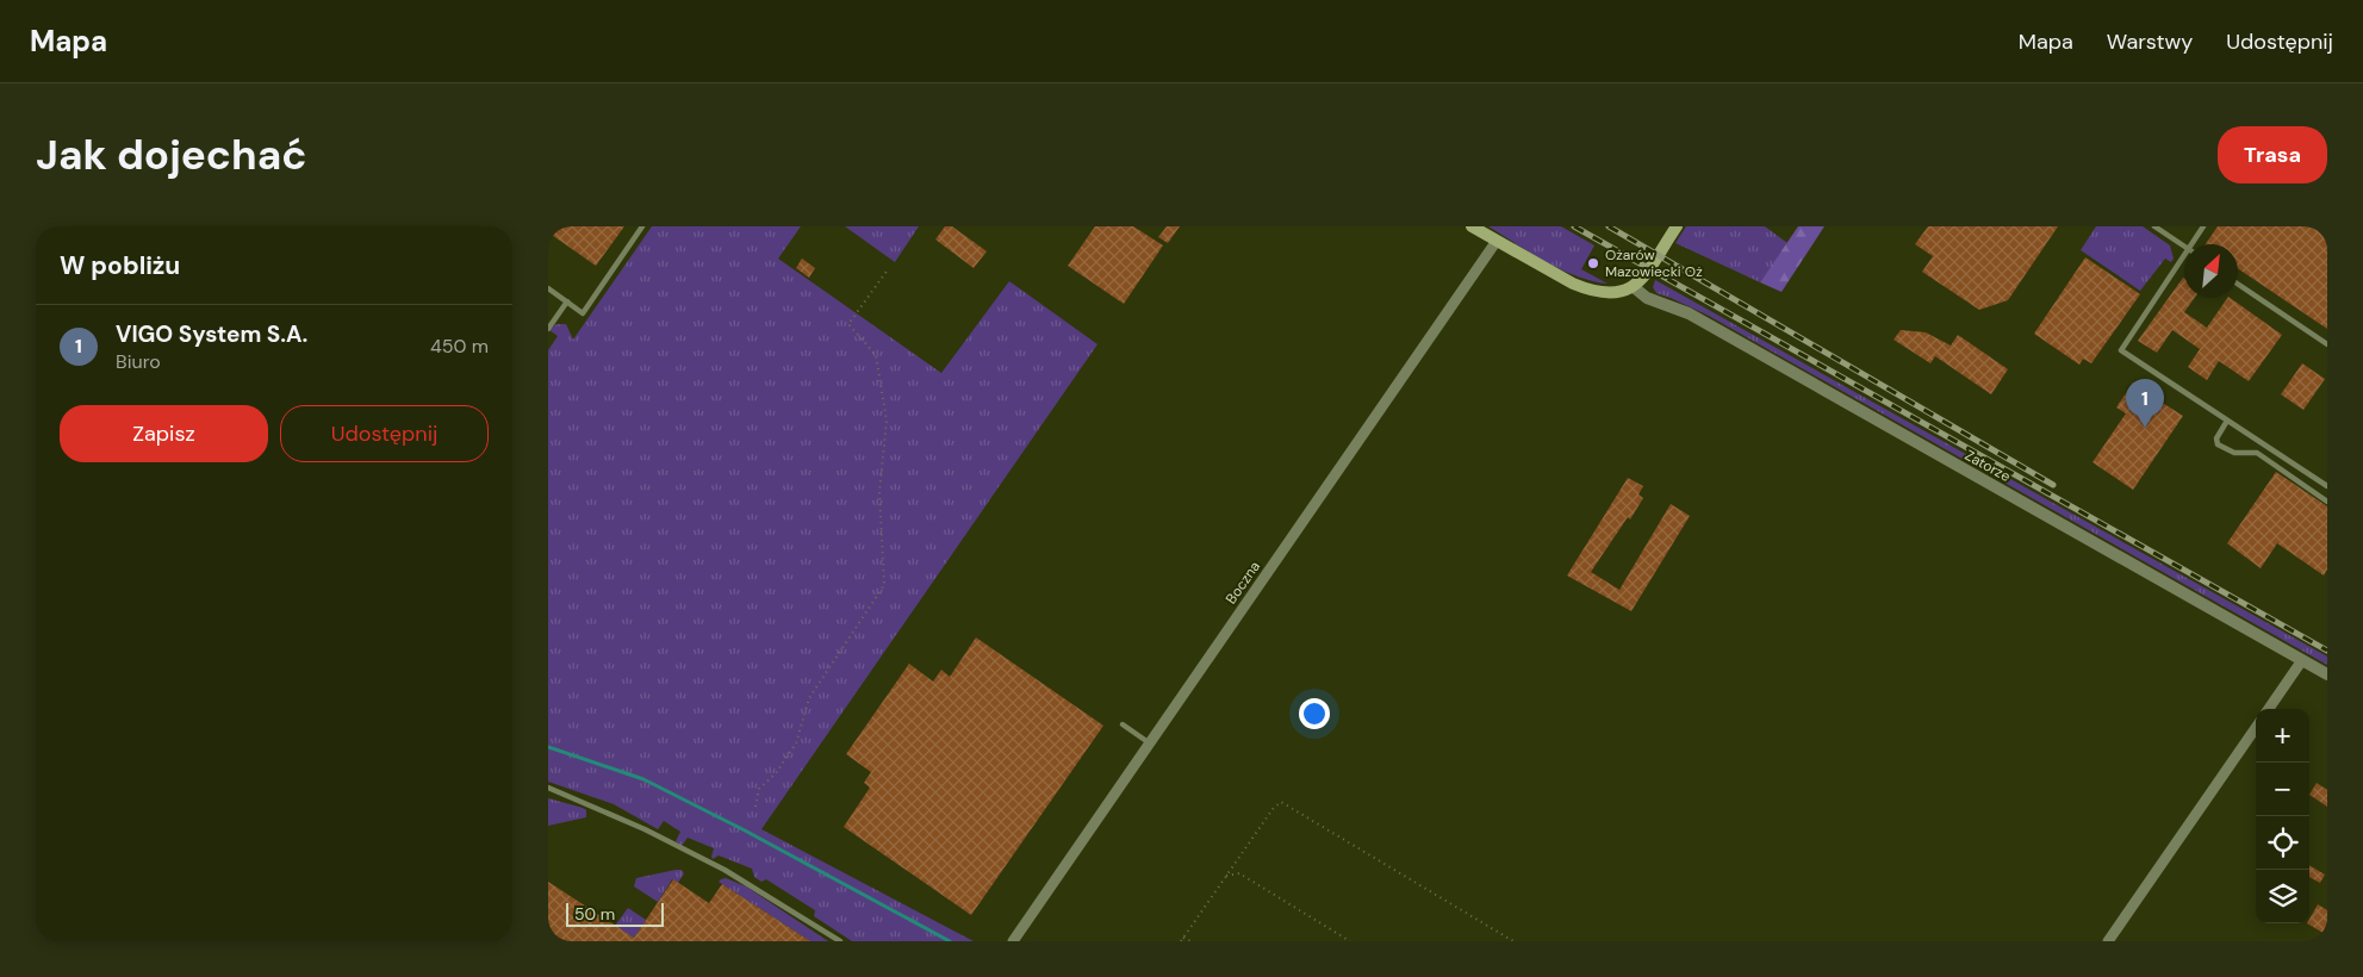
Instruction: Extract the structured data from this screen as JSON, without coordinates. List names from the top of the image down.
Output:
{
  "streets": {
    "street": ["Zatorze", "Boczna"]
  },
  "places": ["Ożarów Mazowiecki Oż"],
  "scale_bar": "50 m",
  "north": "top right",
  "page": {
    "header": "Mapa",
    "nav": ["Mapa", "Warstwy", "Udostępnij"],
    "buttons": [
      "Trasa",
      ["Zapisz", "Udostępnij"]
    ],
    "title": "Jak dojechać",
    "heading": "W pobliżu",
    "list": [
      {
        "mark": "1",
        "name": "VIGO System S.A.",
        "note": "Biuro",
        "value": "450 m"
      }
    ],
    "pins": "1",
    "map_buttons": ["+", "−"],
    "scale": "50 m"
  }
}
